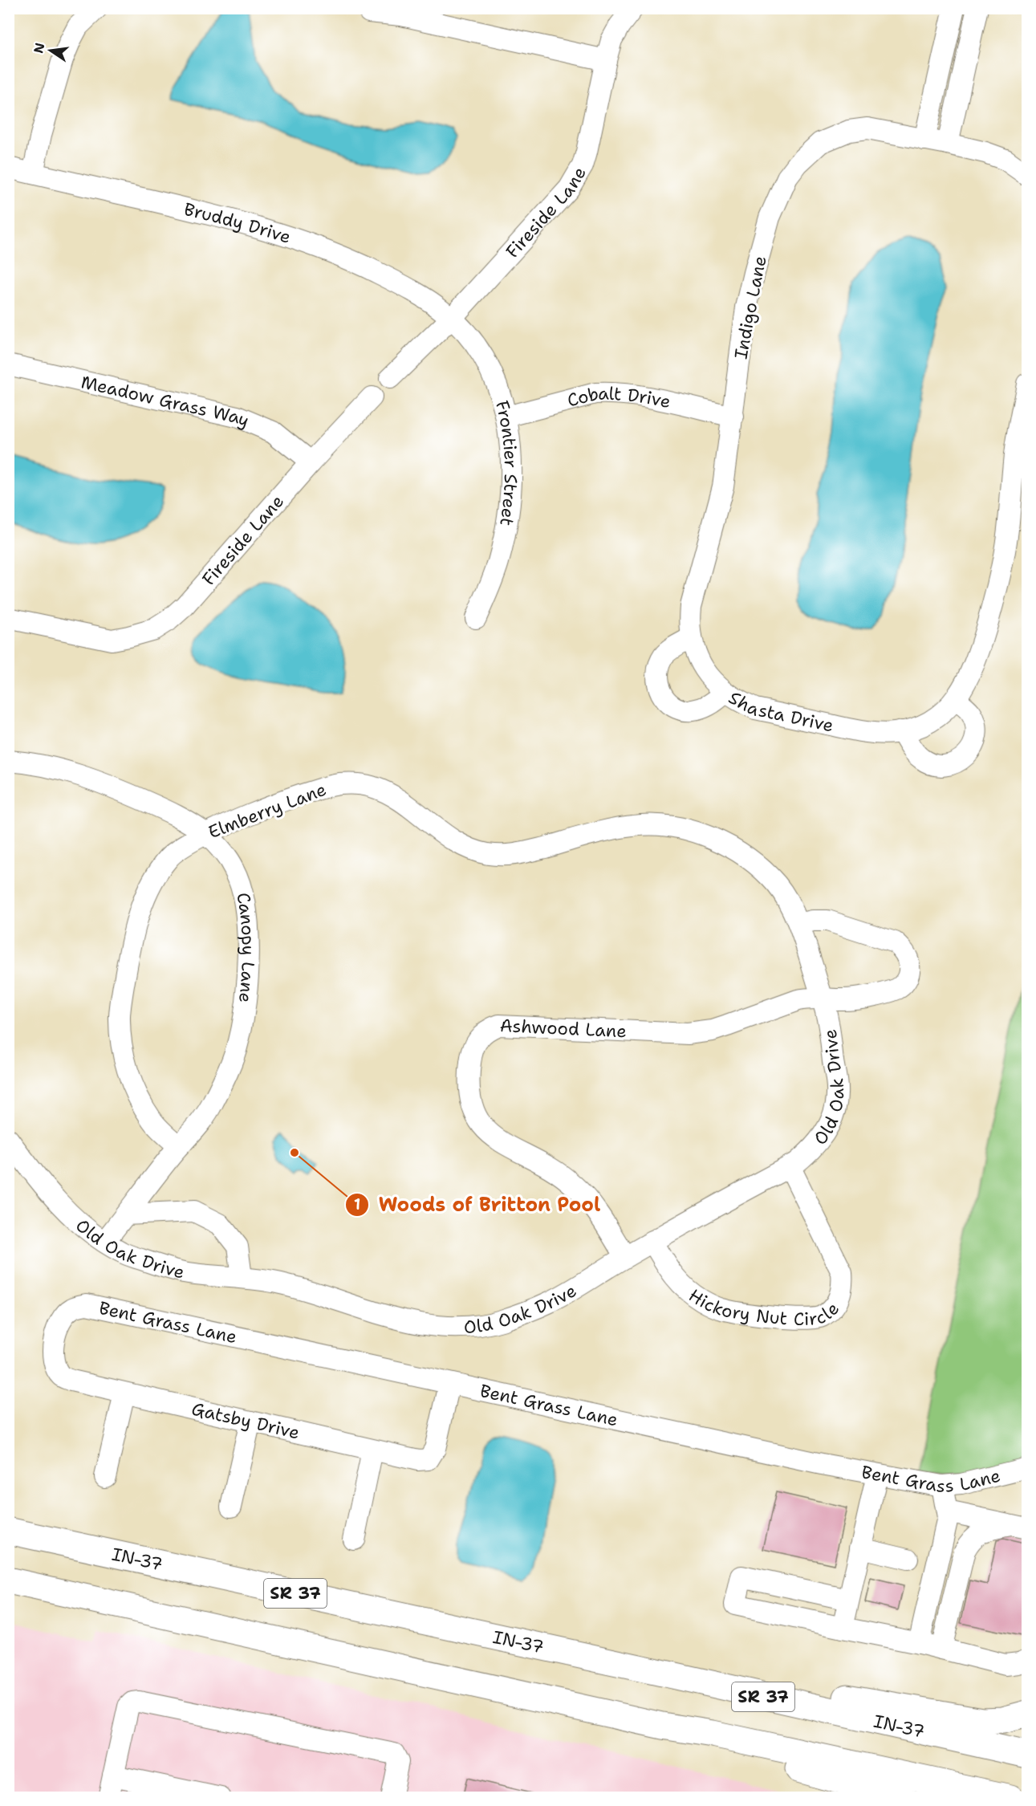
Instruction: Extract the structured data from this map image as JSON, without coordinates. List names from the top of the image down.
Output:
{
  "streets": {
    "highway": ["IN-37", "SR 37"],
    "street": [
      "Fireside Lane",
      "Bruddy Drive",
      "Indigo Lane",
      "Meadow Grass Way",
      "Cobalt Drive",
      "Frontier Street",
      "Shasta Drive",
      "Elmberry Lane",
      "Canopy Lane",
      "Ashwood Lane",
      "Old Oak Drive",
      "Hickory Nut Circle",
      "Bent Grass Lane",
      "Gatsby Drive"
    ]
  },
  "crossings": [
    ["Fireside Lane", "Bruddy Drive"],
    ["Fireside Lane", "Meadow Grass Way"],
    ["Fireside Lane", "Frontier Street"],
    ["Bruddy Drive", "Frontier Street"],
    ["Indigo Lane", "Cobalt Drive"],
    ["Indigo Lane", "Shasta Drive"],
    ["Cobalt Drive", "Frontier Street"],
    ["Elmberry Lane", "Canopy Lane"],
    ["Elmberry Lane", "Ashwood Lane"],
    ["Elmberry Lane", "Old Oak Drive"],
    ["Canopy Lane", "Old Oak Drive"],
    ["Ashwood Lane", "Old Oak Drive"],
    ["Old Oak Drive", "Hickory Nut Circle"],
    ["Bent Grass Lane", "Gatsby Drive"]
  ],
  "places": ["Woods of Britton Pool"],
  "north": "left"
}
